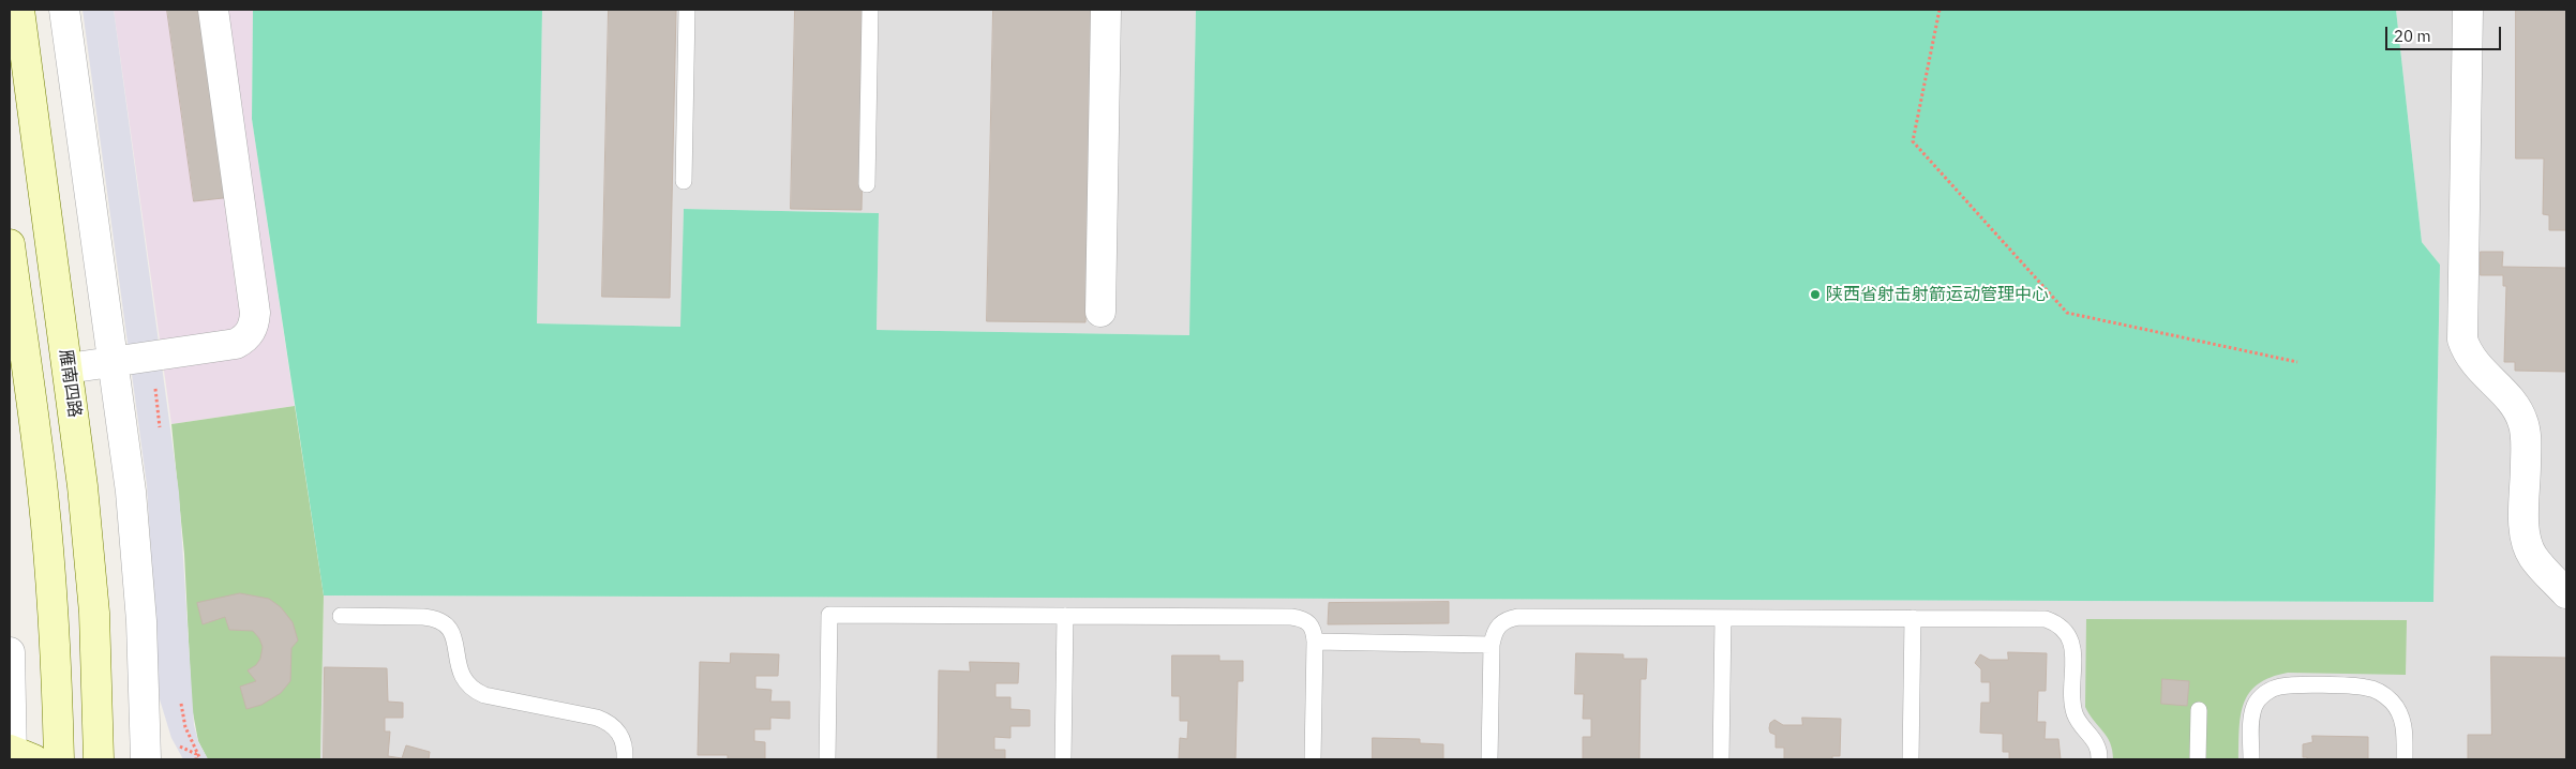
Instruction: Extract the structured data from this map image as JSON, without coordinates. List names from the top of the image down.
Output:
{
  "streets": {
    "main road": ["雁南四路"]
  },
  "places": ["陕西省射击射箭运动管理中心"],
  "scale_bar": "20 m"
}
